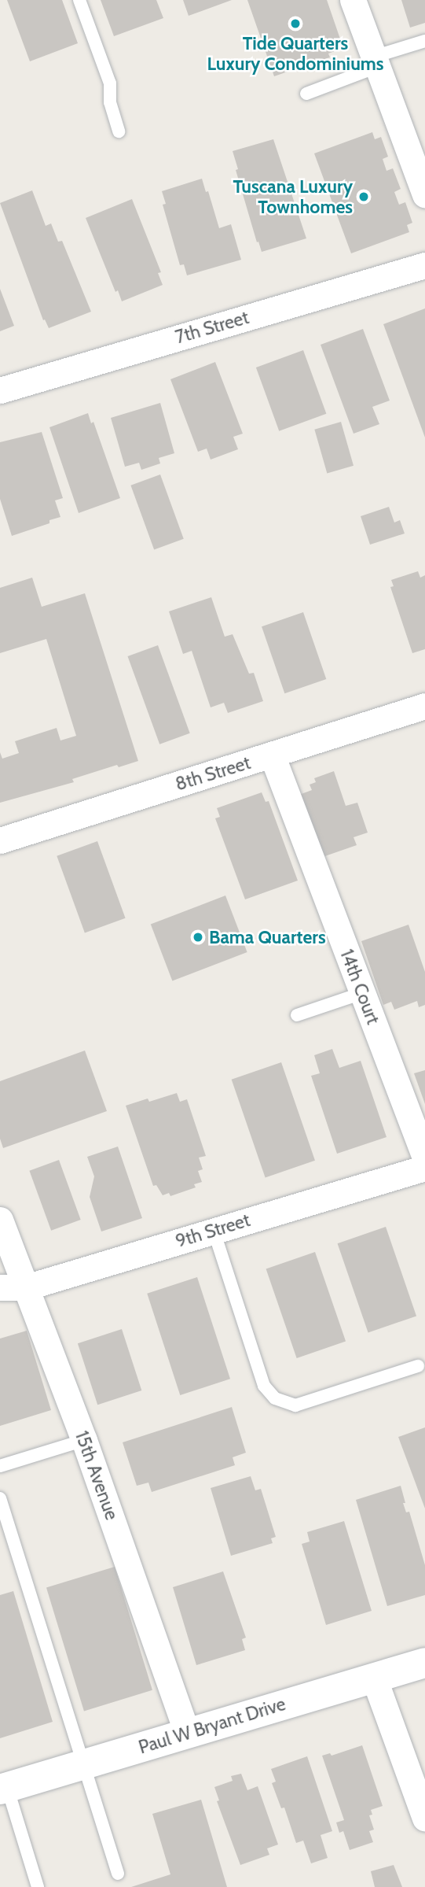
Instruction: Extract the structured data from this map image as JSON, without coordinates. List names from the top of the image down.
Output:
{
  "streets": {
    "street": [
      "7th Street",
      "8th Street",
      "14th Court",
      "9th Street",
      "15th Avenue",
      "Paul W Bryant Drive"
    ]
  },
  "crossings": [
    ["8th Street", "14th Court"],
    ["9th Street", "15th Avenue"],
    ["15th Avenue", "Paul W Bryant Drive"]
  ],
  "places": ["Tide Quarters Luxury Condominiums", "Tuscana Luxury Townhomes", "Bama Quarters"]
}
